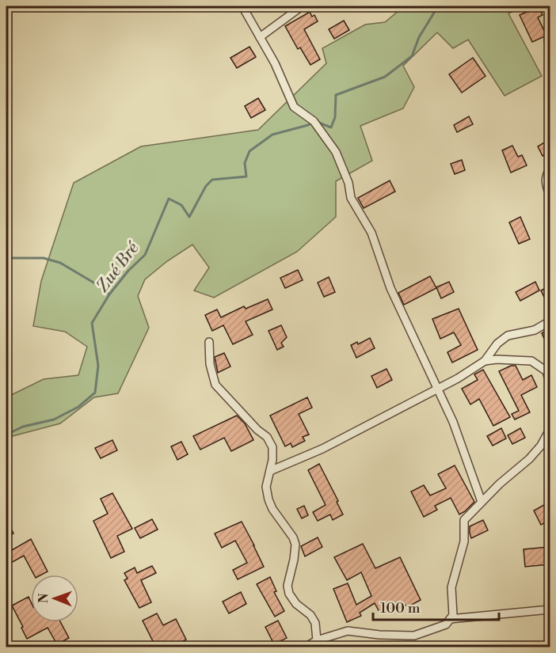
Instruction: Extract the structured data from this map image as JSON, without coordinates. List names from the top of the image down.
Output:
{
  "water": ["Zué Bré"],
  "scale_bar": "100 m",
  "north": "left"
}
